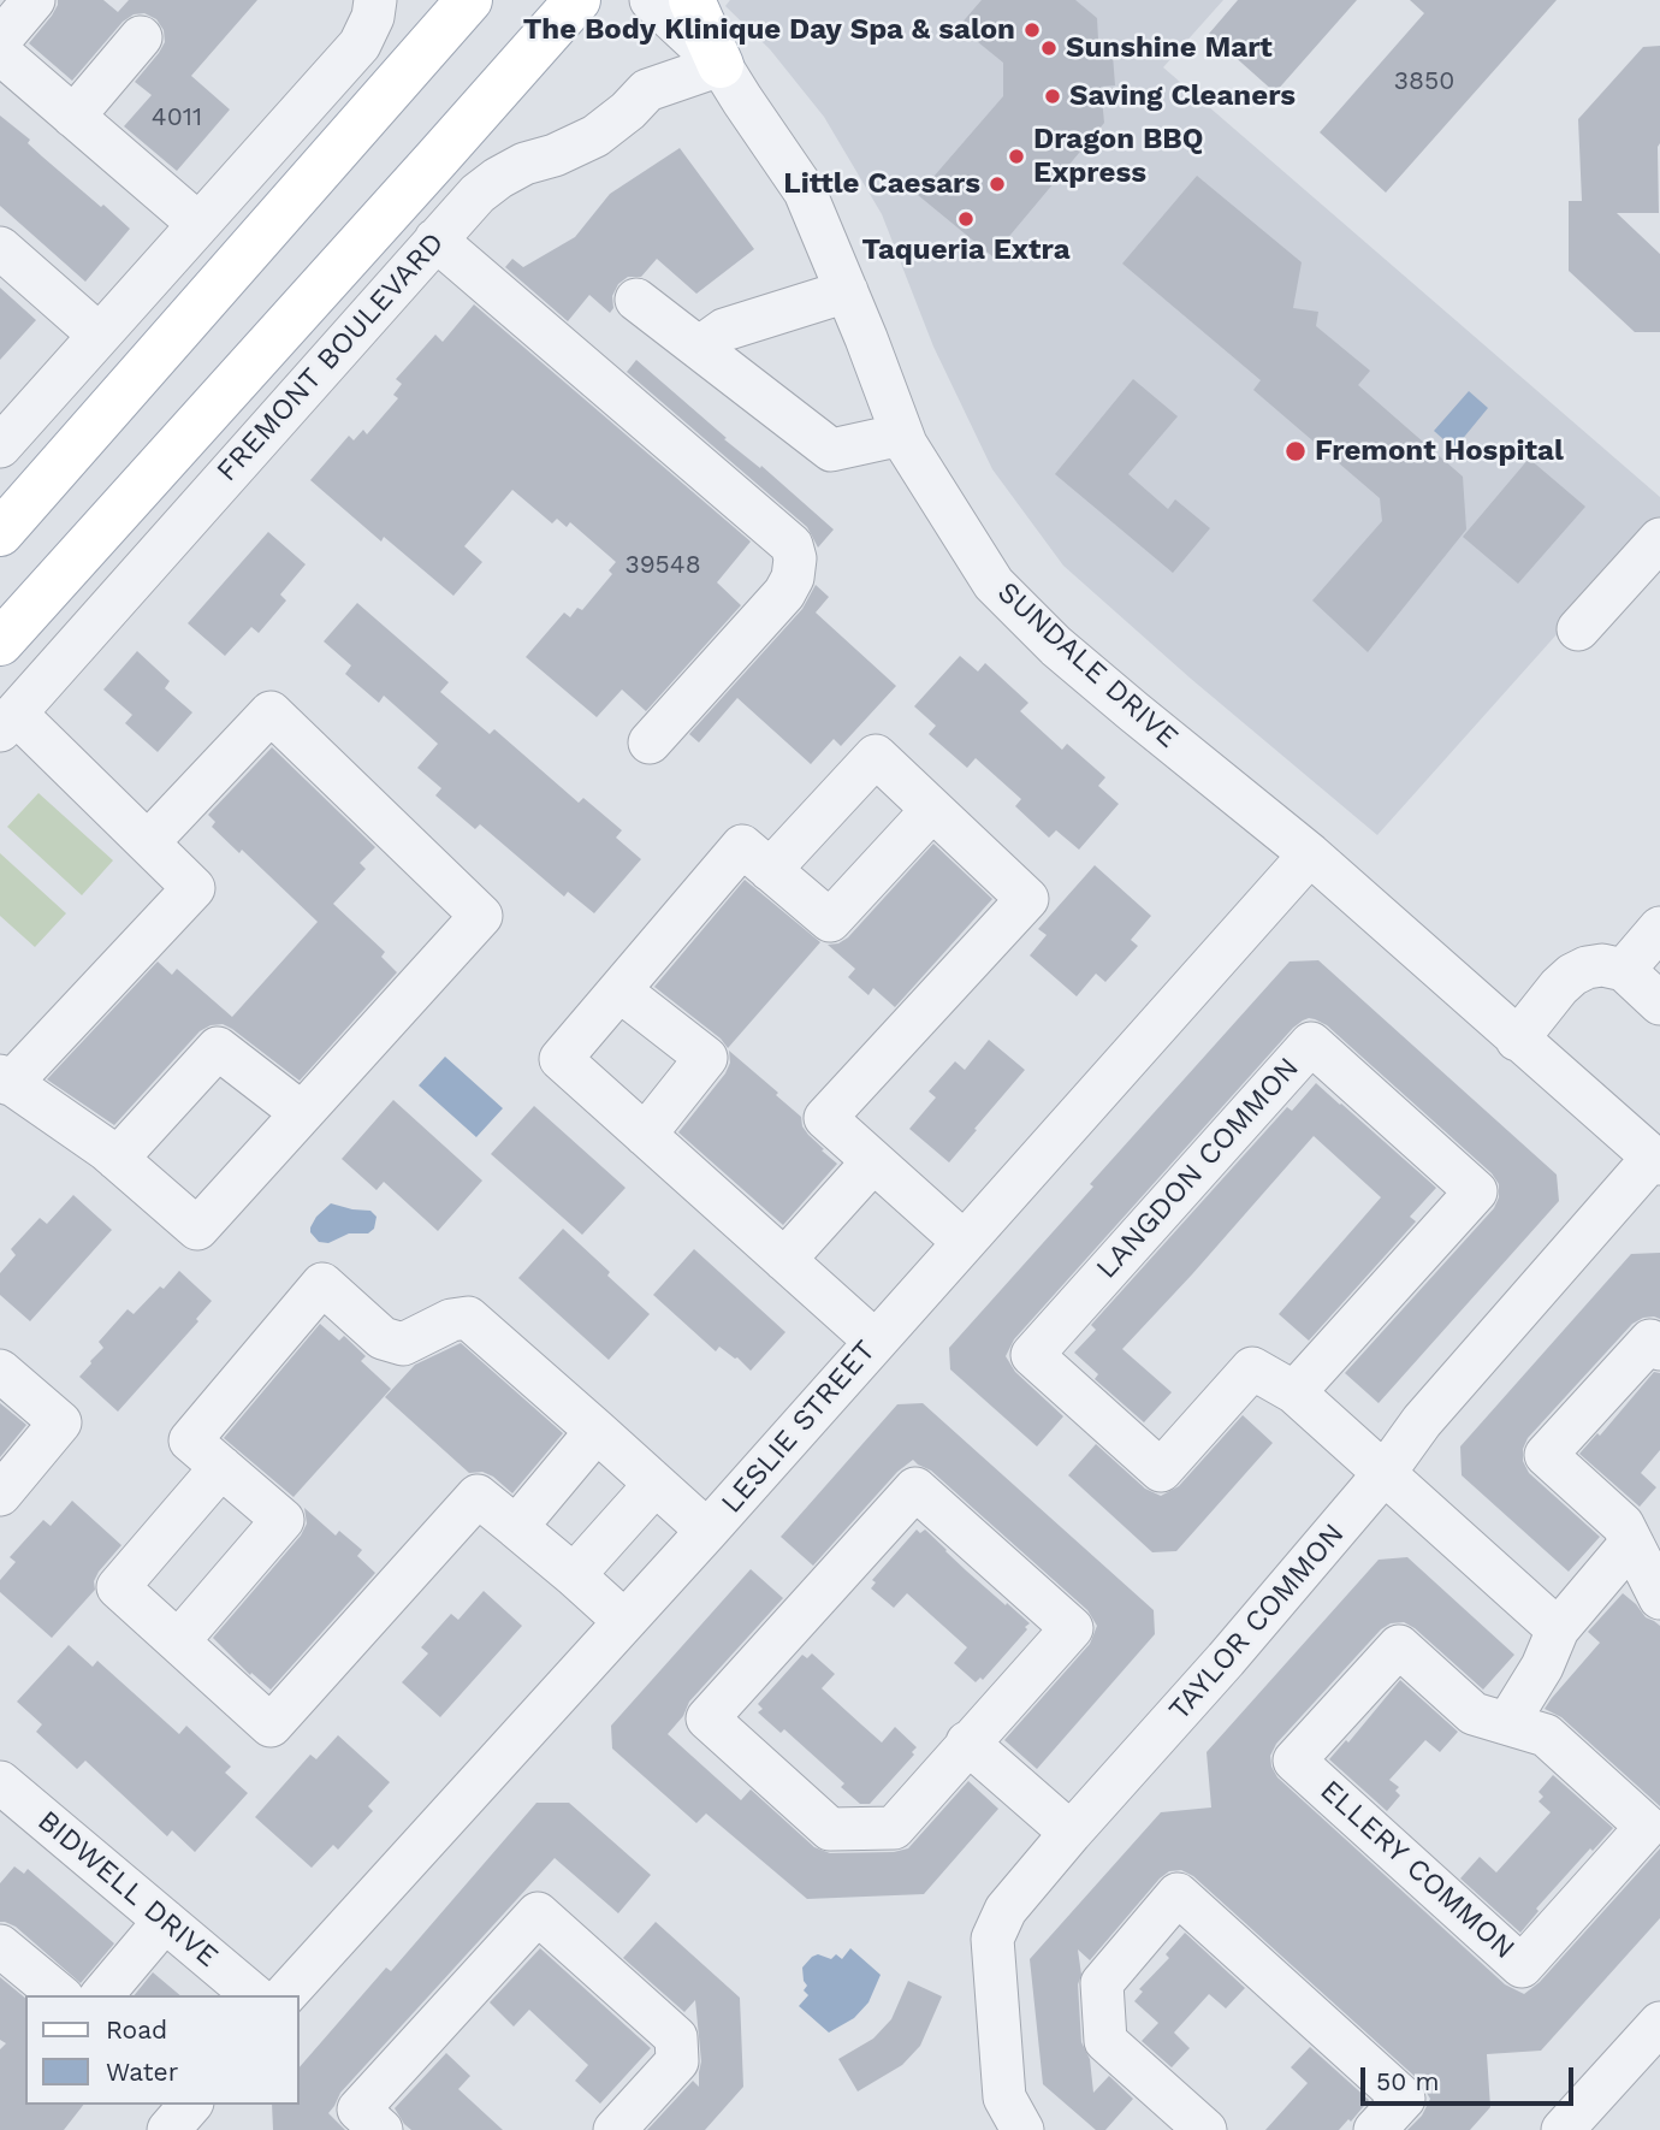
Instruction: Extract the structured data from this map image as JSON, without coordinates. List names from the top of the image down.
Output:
{
  "streets": {
    "main road": ["FREMONT BOULEVARD"],
    "street": [
      "SUNDALE DRIVE",
      "LANGDON COMMON",
      "LESLIE STREET",
      "TAYLOR COMMON",
      "ELLERY COMMON",
      "BIDWELL DRIVE"
    ]
  },
  "crossings": [
    ["FREMONT BOULEVARD", "SUNDALE DRIVE"],
    ["SUNDALE DRIVE", "LESLIE STREET"],
    ["SUNDALE DRIVE", "TAYLOR COMMON"]
  ],
  "places": [
    "The Body Klinique Day Spa & salon",
    "Sunshine Mart",
    "Saving Cleaners",
    "Dragon BBQ Express",
    "Little Caesars",
    "Taqueria Extra",
    "Fremont Hospital"
  ],
  "house_numbers": ["3850", "4011", "39548"],
  "legend": ["Road", "Water"],
  "scale_bar": "50 m"
}
